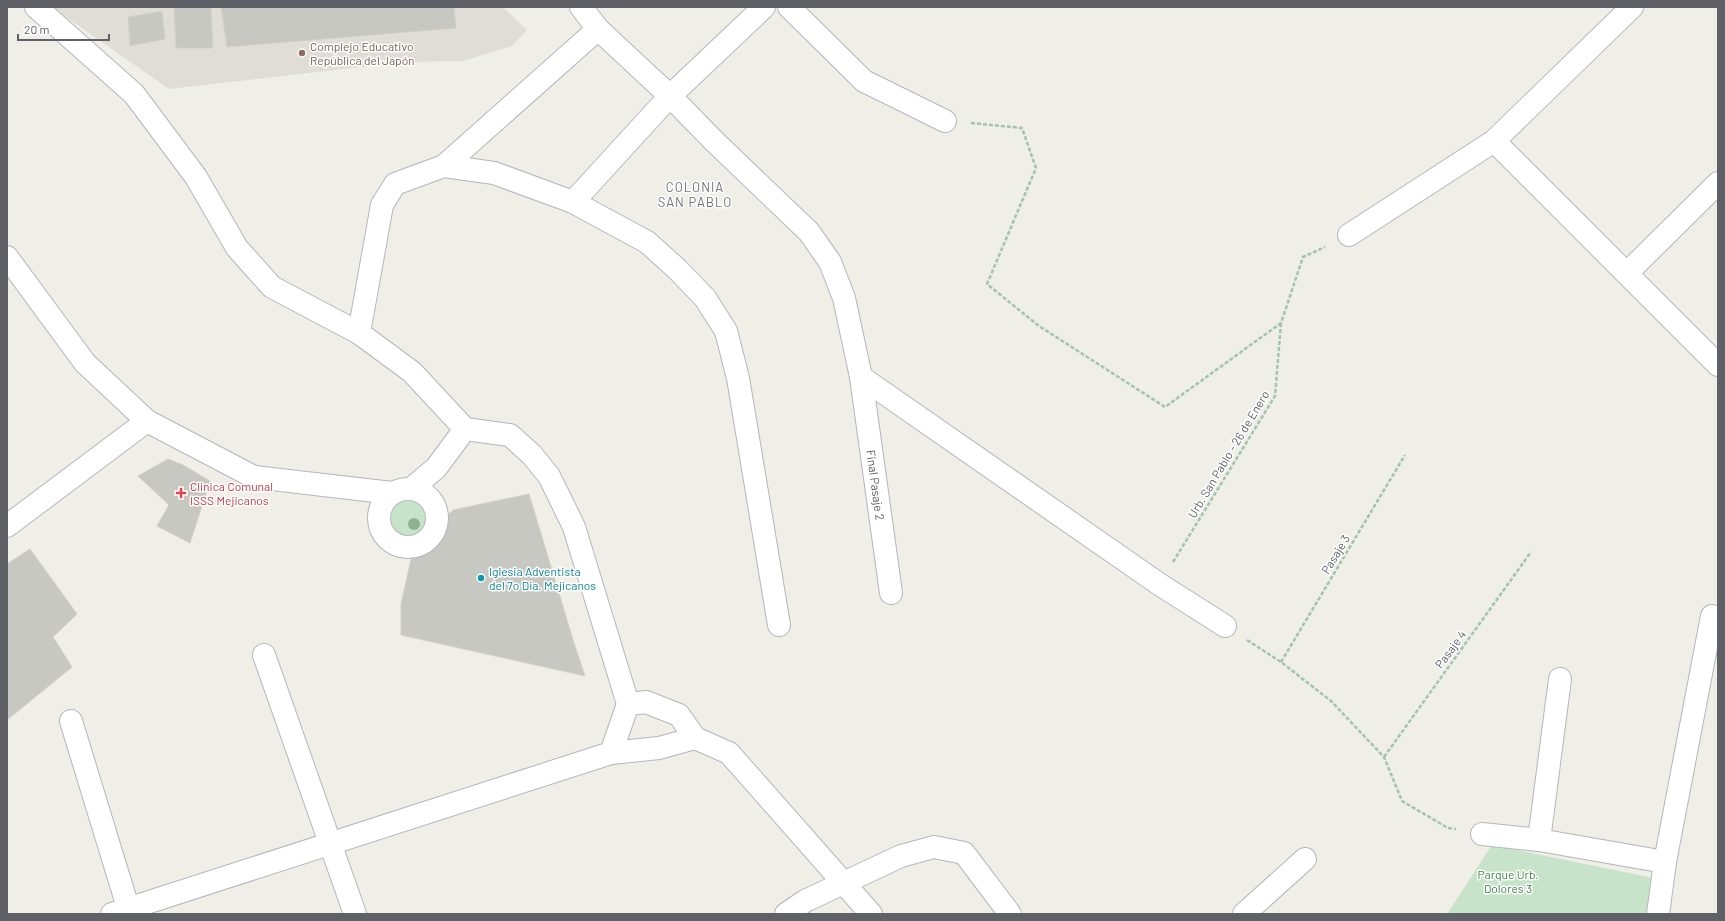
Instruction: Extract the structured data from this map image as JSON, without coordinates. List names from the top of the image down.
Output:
{
  "streets": {
    "street": ["Final Pasaje 2"],
    "path": ["Urb. San Pablo - 26 de Enero", "Pasaje 3", "Pasaje 4"]
  },
  "districts": ["COLONIA SAN PABLO"],
  "parks": ["Parque Urb. Dolores 3"],
  "places": {
    "other": ["Complejo Educativo República del Japón", "Iglesia Adventista del 7o Dia. Mejicanos"],
    "health": ["Clinica Comunal ISSS Mejicanos"]
  },
  "scale_bar": "20 m"
}
